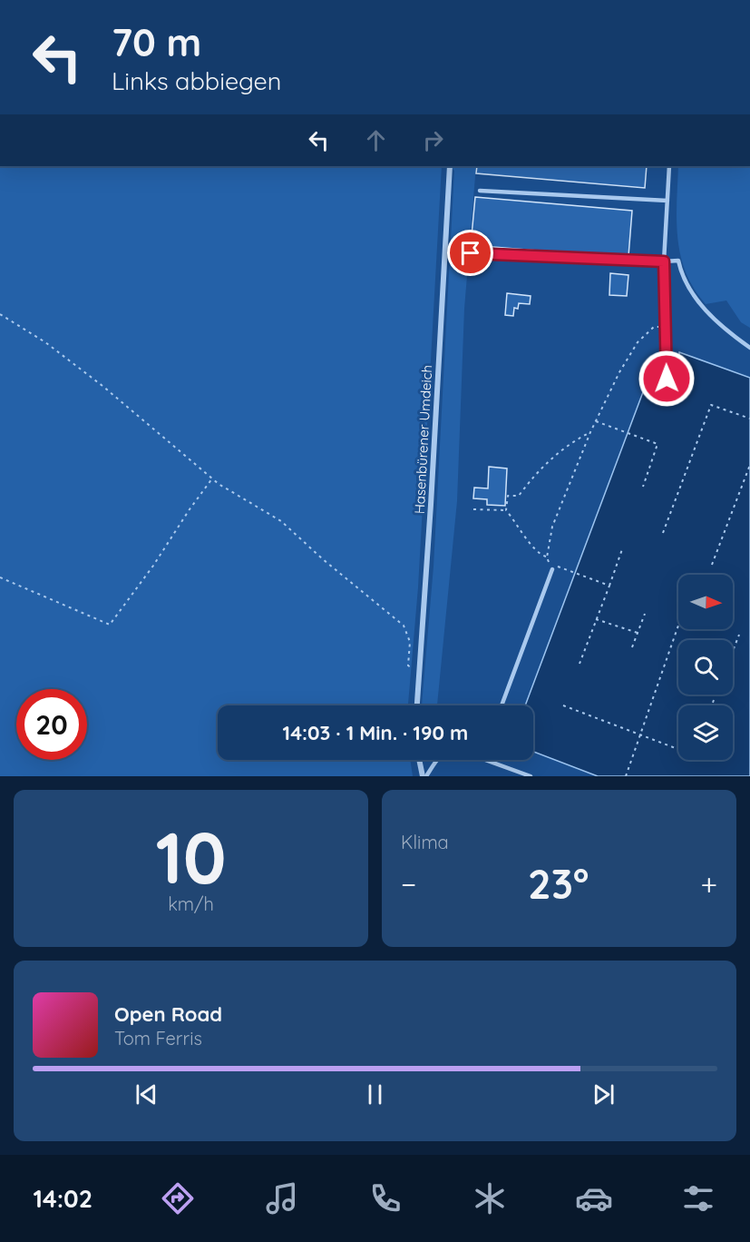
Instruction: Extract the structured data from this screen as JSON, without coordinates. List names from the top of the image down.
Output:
{
  "streets": {
    "street": ["Hasenbürener Umdeich"]
  },
  "north": "right",
  "page": {
    "turn": ["70 m", "Links abbiegen"],
    "limit": "20",
    "trip": "14:03 · 1 Min. · 190 m",
    "tile": [
      ["10", "km/h"],
      "Klima"
    ],
    "heat": ["−", "23°", "+"],
    "song": ["Open Road", "Tom Ferris"],
    "tabs": "14:02"
  }
}
